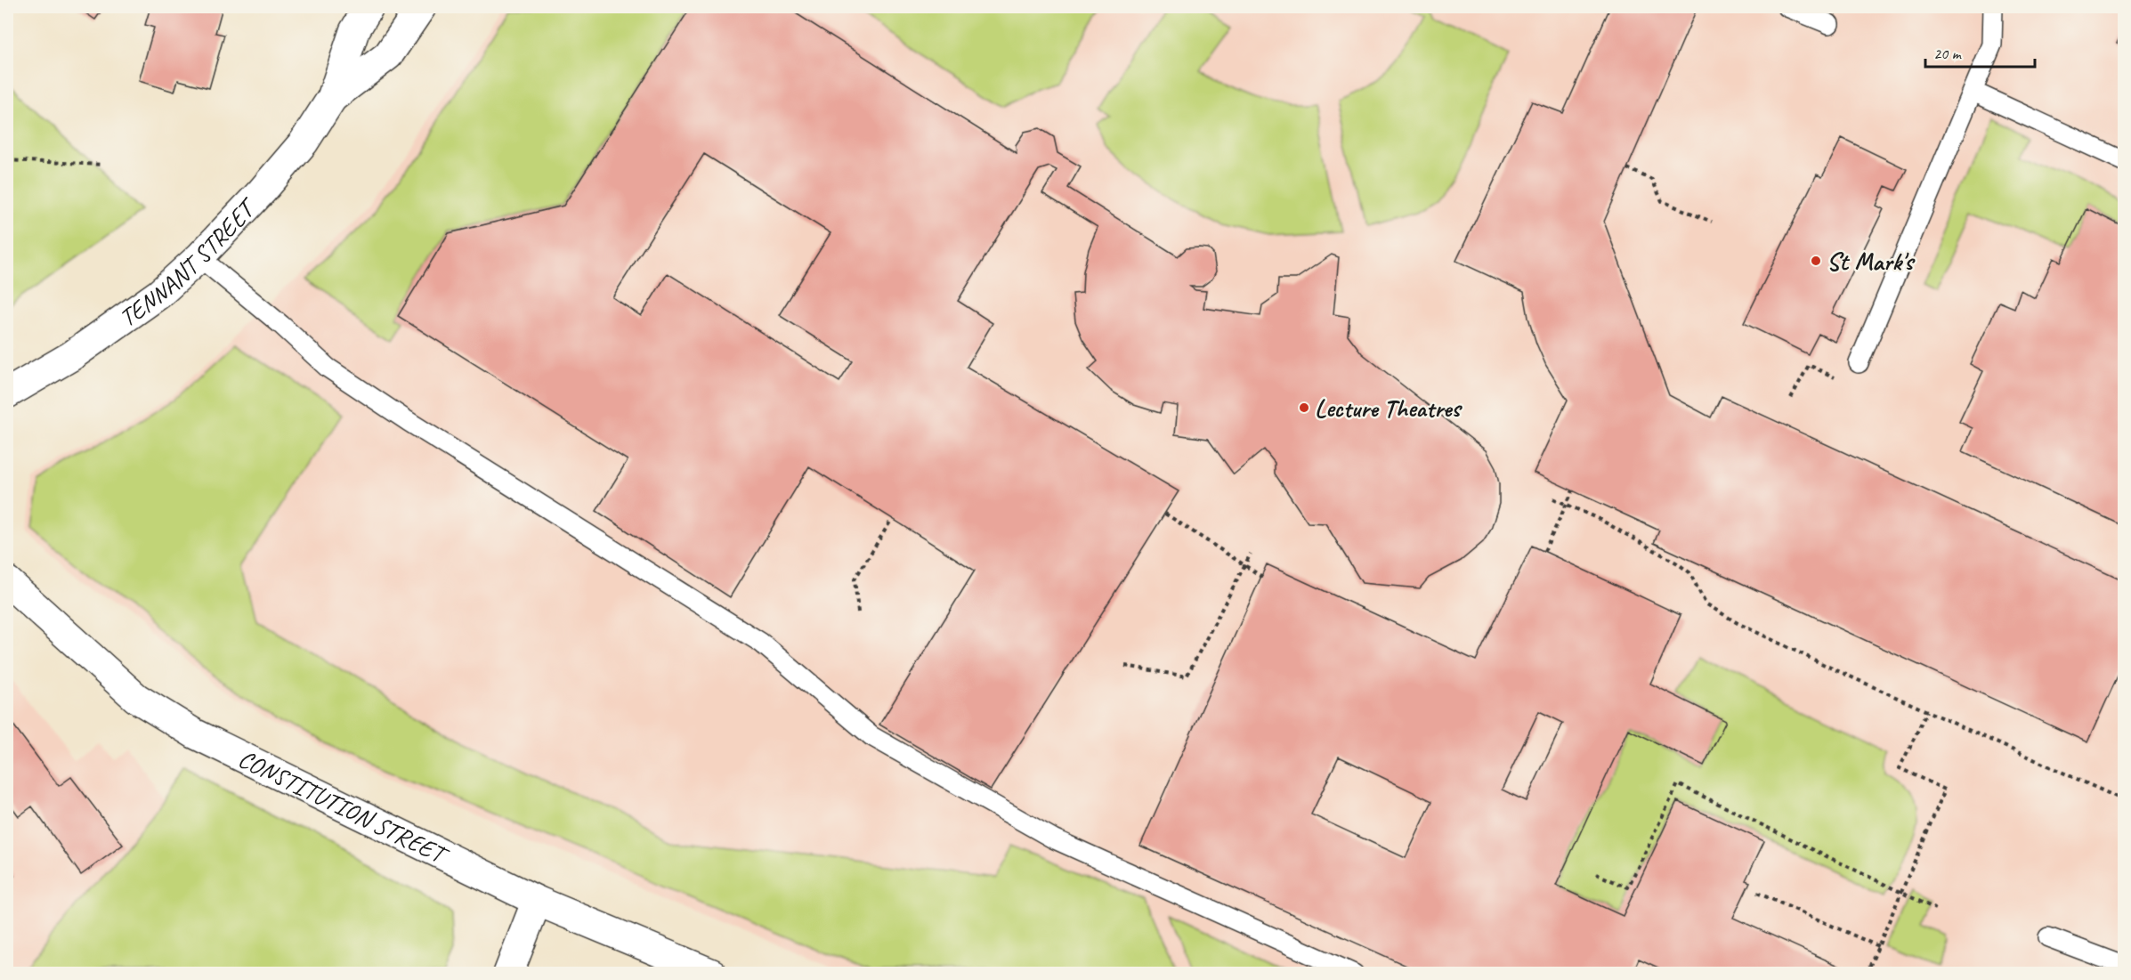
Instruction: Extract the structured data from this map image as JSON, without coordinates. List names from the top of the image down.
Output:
{
  "streets": {
    "street": ["TENNANT STREET", "CONSTITUTION STREET"]
  },
  "places": ["St Mark's", "Lecture Theatres"],
  "scale_bar": "20 m"
}
